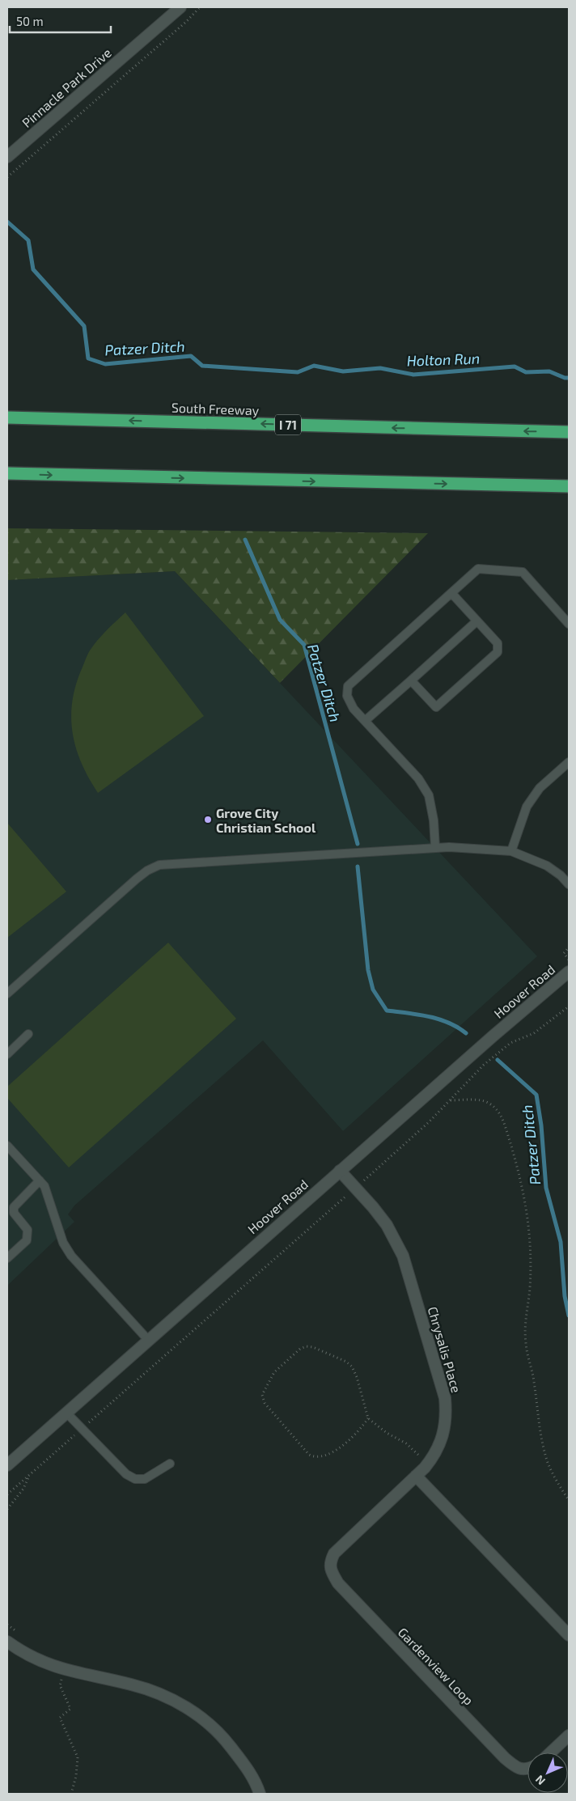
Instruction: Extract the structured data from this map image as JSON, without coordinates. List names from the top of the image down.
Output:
{
  "streets": {
    "highway": ["South Freeway", "I 71"],
    "street": [
      "Pinnacle Park Drive",
      "Hoover Road",
      "Chrysalis Place",
      "Gardenview Loop"
    ]
  },
  "crossings": [
    ["Hoover Road", "Chrysalis Place"],
    ["Chrysalis Place", "Gardenview Loop"]
  ],
  "water": ["Patzer Ditch", "Holton Run"],
  "places": ["Grove City Christian School"],
  "scale_bar": "50 m",
  "north": "bottom left"
}
